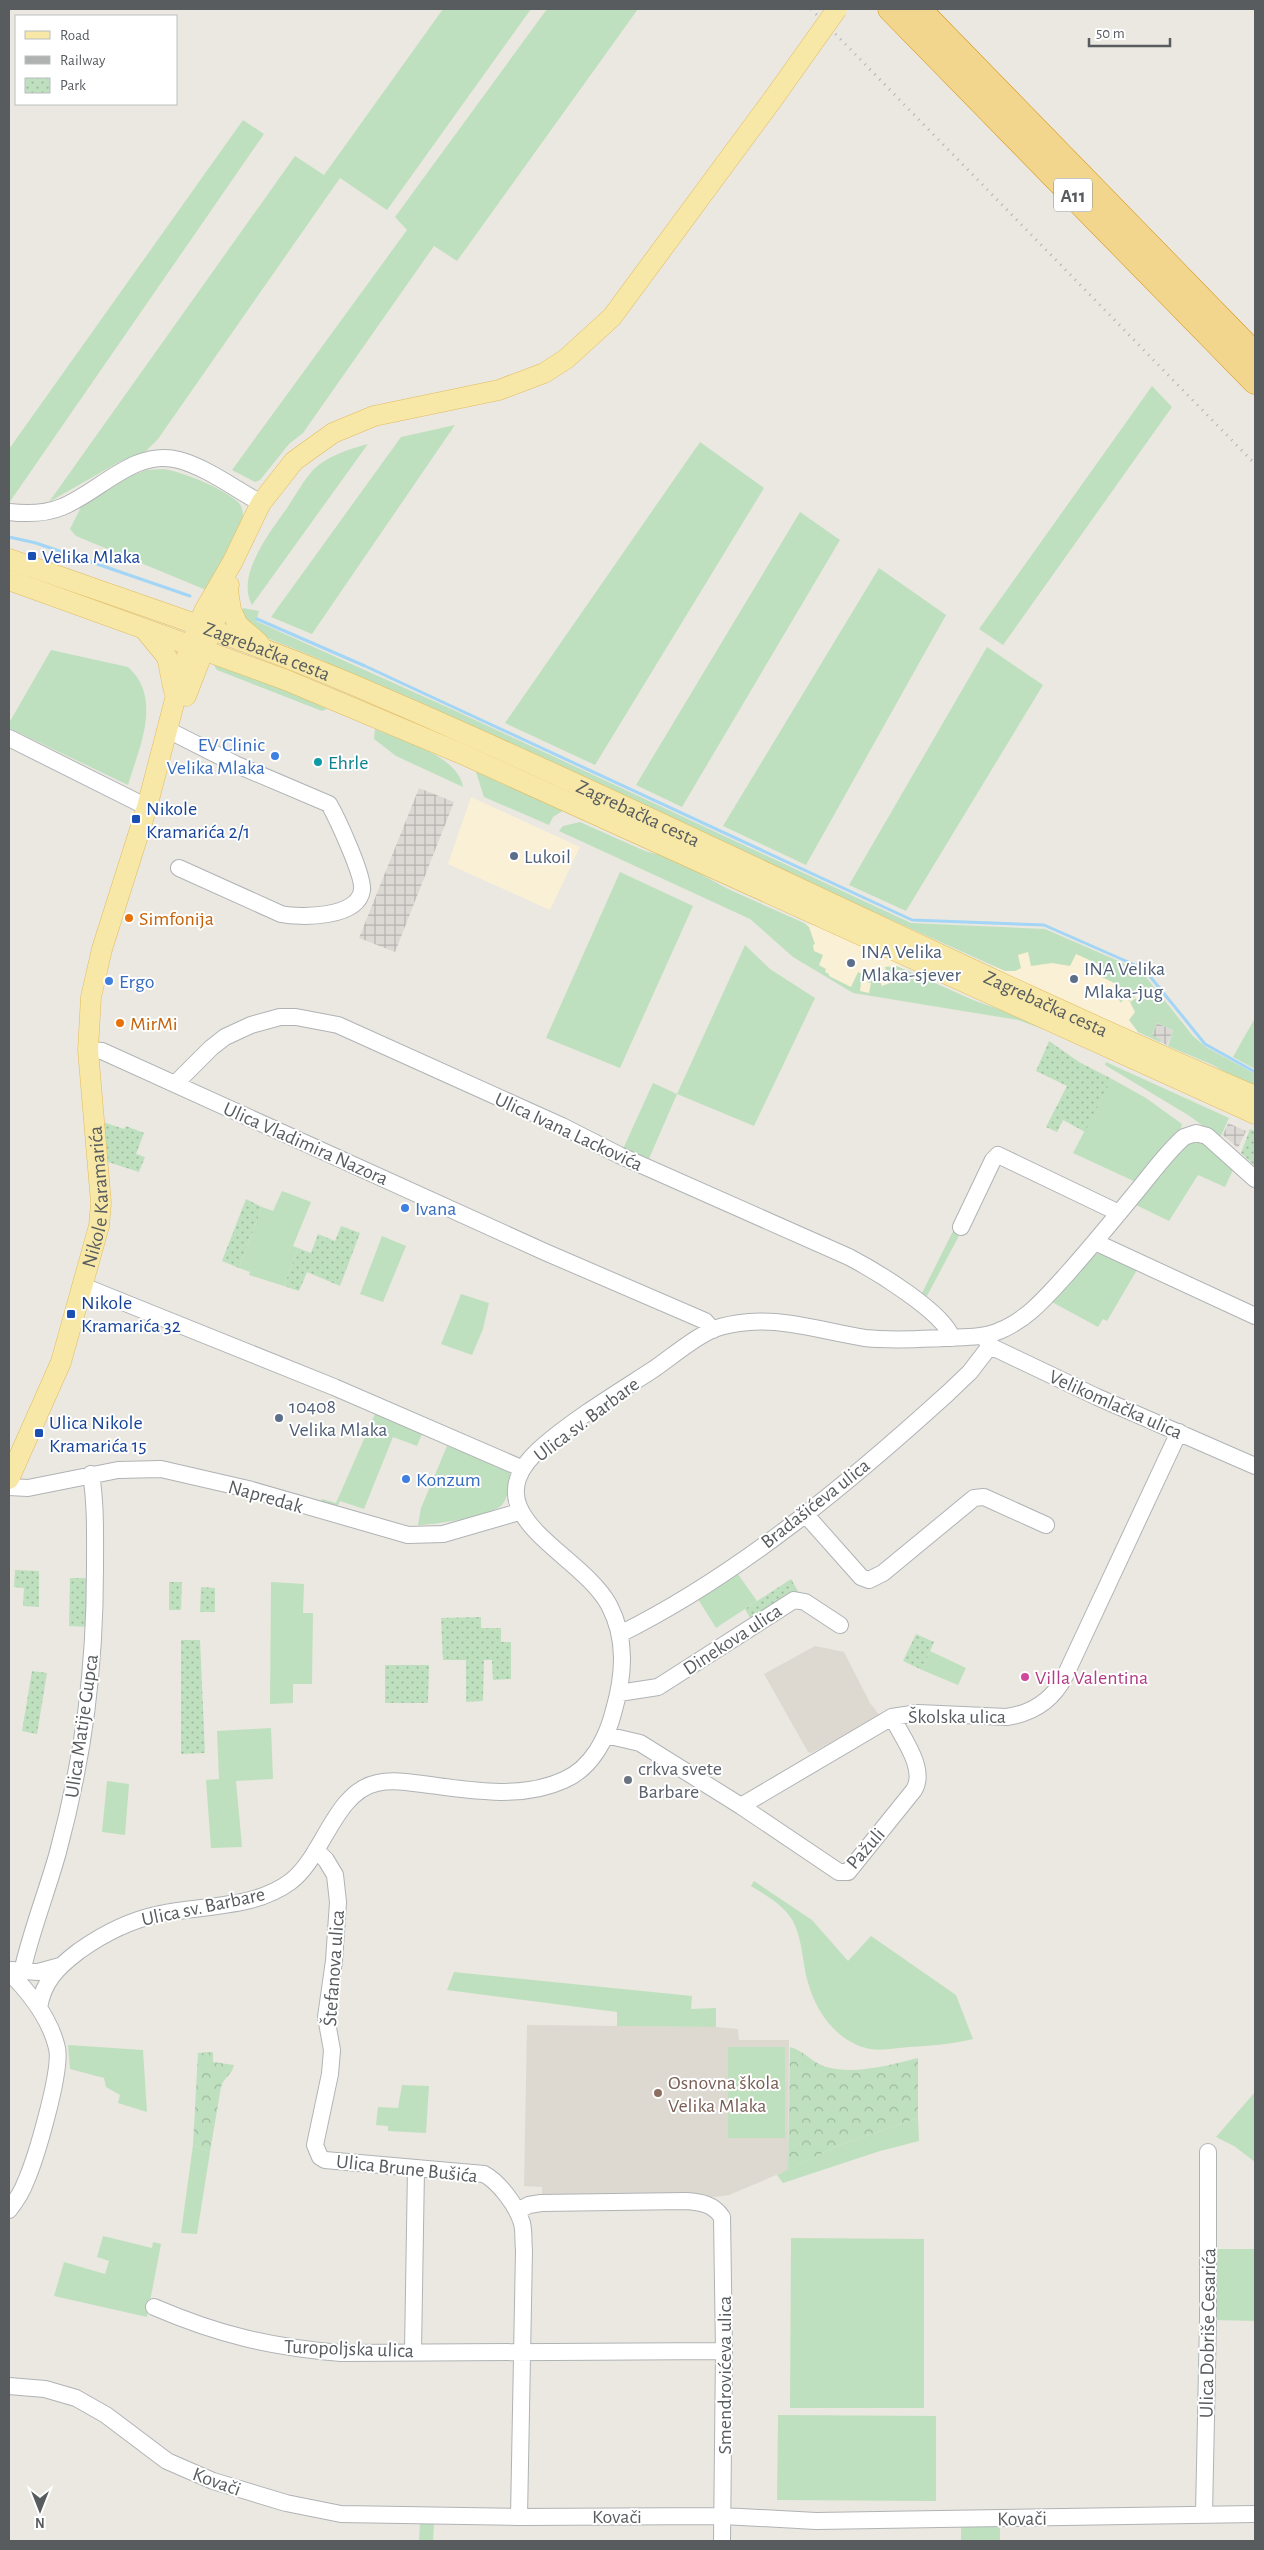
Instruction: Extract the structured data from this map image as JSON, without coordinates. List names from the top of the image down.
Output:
{
  "streets": {
    "highway": ["A11"],
    "main road": ["Zagrebačka cesta", "Nikole Karamarića"],
    "street": [
      "Ulica Ivana Lackovića",
      "Ulica Vladimira Nazora",
      "Velikomlačka ulica",
      "Ulica sv. Barbare",
      "Napredak",
      "Bradašićeva ulica",
      "Dinekova ulica",
      "Školska ulica",
      "Ulica Matije Gupca",
      "Pažuli",
      "Štefanova ulica",
      "Ulica Brune Bušića",
      "Ulica Dobriše Cesarića",
      "Turopoljska ulica",
      "Smendrovićeva ulica",
      "Kovači"
    ]
  },
  "crossings": [
    ["Ulica Ivana Lackovića", "Ulica Vladimira Nazora"],
    ["Ulica Ivana Lackovića", "Ulica sv. Barbare"],
    ["Ulica Vladimira Nazora", "Nikole Karamarića"],
    ["Ulica Vladimira Nazora", "Ulica sv. Barbare"],
    ["Velikomlačka ulica", "Ulica sv. Barbare"],
    ["Velikomlačka ulica", "Bradašićeva ulica"],
    ["Velikomlačka ulica", "Školska ulica"],
    ["Ulica sv. Barbare", "Napredak"],
    ["Ulica sv. Barbare", "Bradašićeva ulica"],
    ["Ulica sv. Barbare", "Dinekova ulica"],
    ["Ulica sv. Barbare", "Ulica Matije Gupca"],
    ["Ulica sv. Barbare", "Štefanova ulica"],
    ["Napredak", "Ulica Matije Gupca"],
    ["Školska ulica", "Pažuli"],
    ["Štefanova ulica", "Ulica Brune Bušića"],
    ["Ulica Brune Bušića", "Turopoljska ulica"],
    ["Ulica Brune Bušića", "Smendrovićeva ulica"],
    ["Ulica Dobriše Cesarića", "Kovači"],
    ["Turopoljska ulica", "Smendrovićeva ulica"],
    ["Smendrovićeva ulica", "Kovači"]
  ],
  "places": {
    "transit": [
      "Velika Mlaka",
      "Nikole Kramarića 2/1",
      "Nikole Kramarića 32",
      "Ulica Nikole Kramarića 15"
    ],
    "other": [
      "EV Clinic Velika Mlaka",
      "Ehrle",
      "Lukoil",
      "Simfonija",
      "INA Velika Mlaka-sjever",
      "INA Velika Mlaka-jug",
      "Ergo",
      "MirMi",
      "Ivana",
      "10408 Velika Mlaka",
      "Konzum",
      "Villa Valentina",
      "crkva svete Barbare",
      "Osnovna škola Velika Mlaka"
    ]
  },
  "legend": ["Road", "Railway", "Park"],
  "scale_bar": "50 m",
  "north": "bottom"
}
